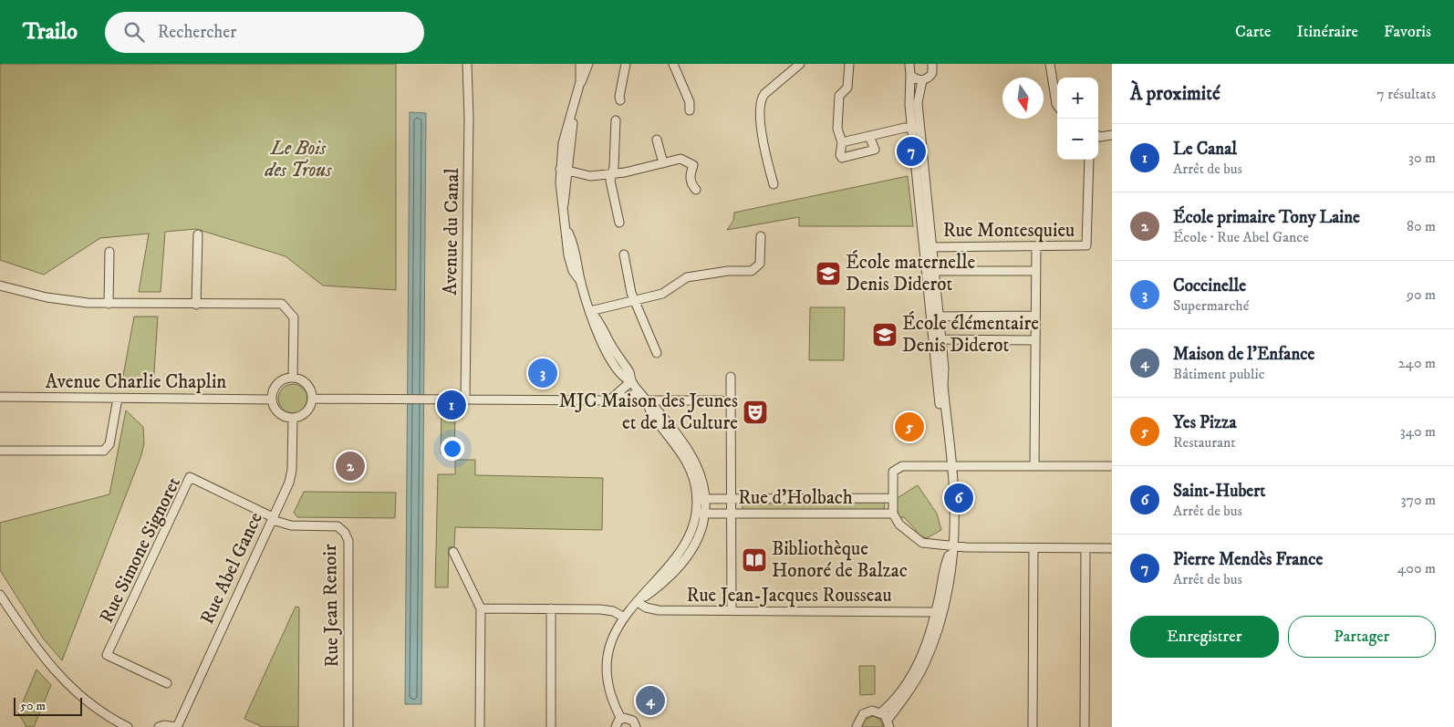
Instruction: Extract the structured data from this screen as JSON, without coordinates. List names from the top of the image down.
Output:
{
  "streets": {
    "street": [
      "Rue Montesquieu",
      "Avenue du Canal",
      "Avenue Charlie Chaplin",
      "Rue d'Holbach",
      "Rue Simone Signoret",
      "Rue Abel Gance",
      "Rue Jean-Jacques Rousseau",
      "Rue Jean Renoir"
    ]
  },
  "crossings": [
    ["Avenue Charlie Chaplin", "Rue Abel Gance"],
    ["Rue Simone Signoret", "Rue Abel Gance"],
    ["Rue Simone Signoret", "Rue Jean Renoir"],
    ["Rue Abel Gance", "Rue Jean Renoir"]
  ],
  "parks": ["Le Bois des Trous"],
  "places": {
    "school or university": ["École maternelle Denis Diderot", "École élémentaire Denis Diderot"],
    "theatre": ["MJC Maison des Jeunes et de la Culture"],
    "library": ["Bibliothèque Honoré de Balzac"]
  },
  "scale_bar": "50 m",
  "north": "bottom",
  "page": {
    "header": "Trailo",
    "search": "Rechercher",
    "nav": ["Carte", "Itinéraire", "Favoris"],
    "heading": ["À proximité", "7 résultats"],
    "map_buttons": ["+", "−"],
    "list": [
      {
        "mark": "1",
        "name": "Le Canal",
        "note": "Arrêt de bus",
        "value": "30 m"
      },
      {
        "mark": "2",
        "name": "École primaire Tony Laine",
        "note": "École · Rue Abel Gance",
        "value": "80 m"
      },
      {
        "mark": "3",
        "name": "Coccinelle",
        "note": "Supermarché",
        "value": "90 m"
      },
      {
        "mark": "4",
        "name": "Maison de l’Enfance",
        "note": "Bâtiment public",
        "value": "240 m"
      },
      {
        "mark": "5",
        "name": "Yes Pizza",
        "note": "Restaurant",
        "value": "340 m"
      },
      {
        "mark": "6",
        "name": "Saint-Hubert",
        "note": "Arrêt de bus",
        "value": "370 m"
      },
      {
        "mark": "7",
        "name": "Pierre Mendès France",
        "note": "Arrêt de bus",
        "value": "400 m"
      }
    ],
    "pins": [
      "7",
      "3",
      "1",
      "5",
      "2",
      "6",
      "4"
    ],
    "buttons": ["Enregistrer", "Partager"],
    "scale": "50 m"
  }
}
